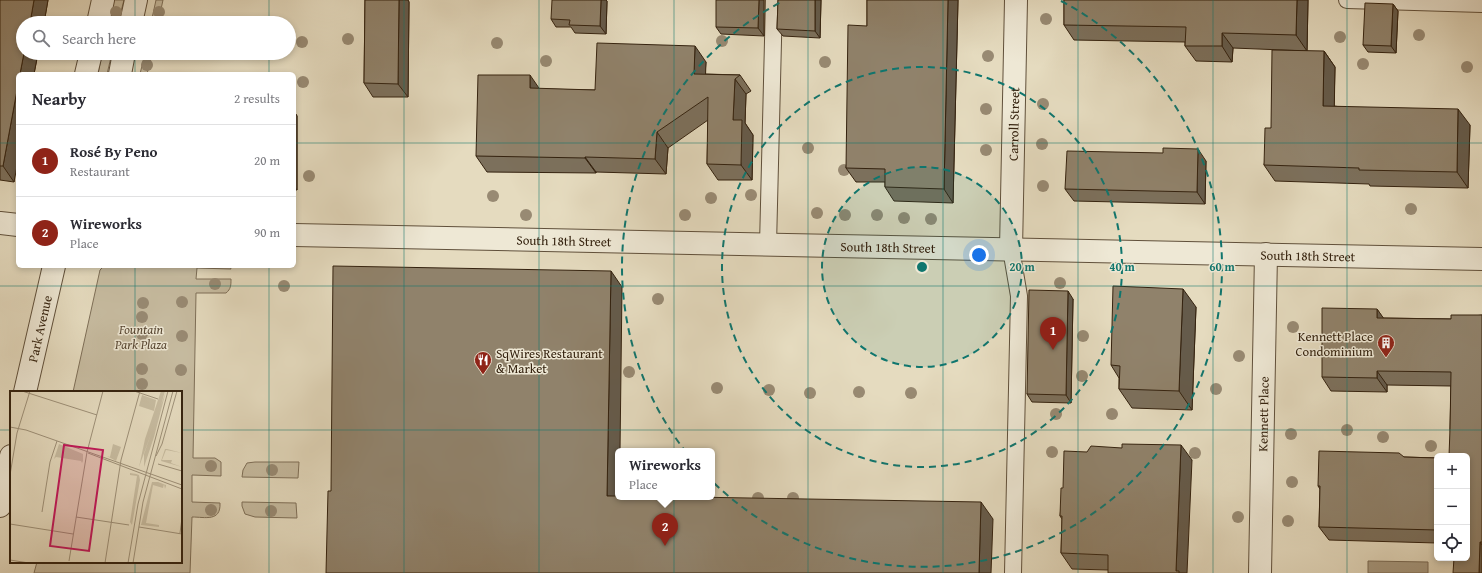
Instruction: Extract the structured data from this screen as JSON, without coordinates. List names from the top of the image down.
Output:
{
  "streets": {
    "street": [
      "Carroll Street",
      "South 18th Street",
      "Park Avenue",
      "Kennett Place"
    ]
  },
  "crossings": [
    ["Carroll Street", "South 18th Street"],
    ["South 18th Street", "Kennett Place"]
  ],
  "parks": ["Fountain Park Plaza"],
  "places": {
    "building": ["Kennett Place Condominium"],
    "restaurant": ["SqWires Restaurant & Market"]
  },
  "page": {
    "search": "Search here",
    "heading": ["Nearby", "2 results"],
    "list": [
      {
        "mark": "1",
        "name": "Rosé By Peno",
        "note": "Restaurant",
        "value": "20 m"
      },
      {
        "mark": "2",
        "name": "Wireworks",
        "note": "Place",
        "value": "90 m"
      }
    ],
    "pins": ["1", "2"],
    "popup": ["Wireworks", "Place"],
    "map_buttons": ["+", "−"]
  },
  "rings": ["20 m", "40 m", "60 m"]
}
